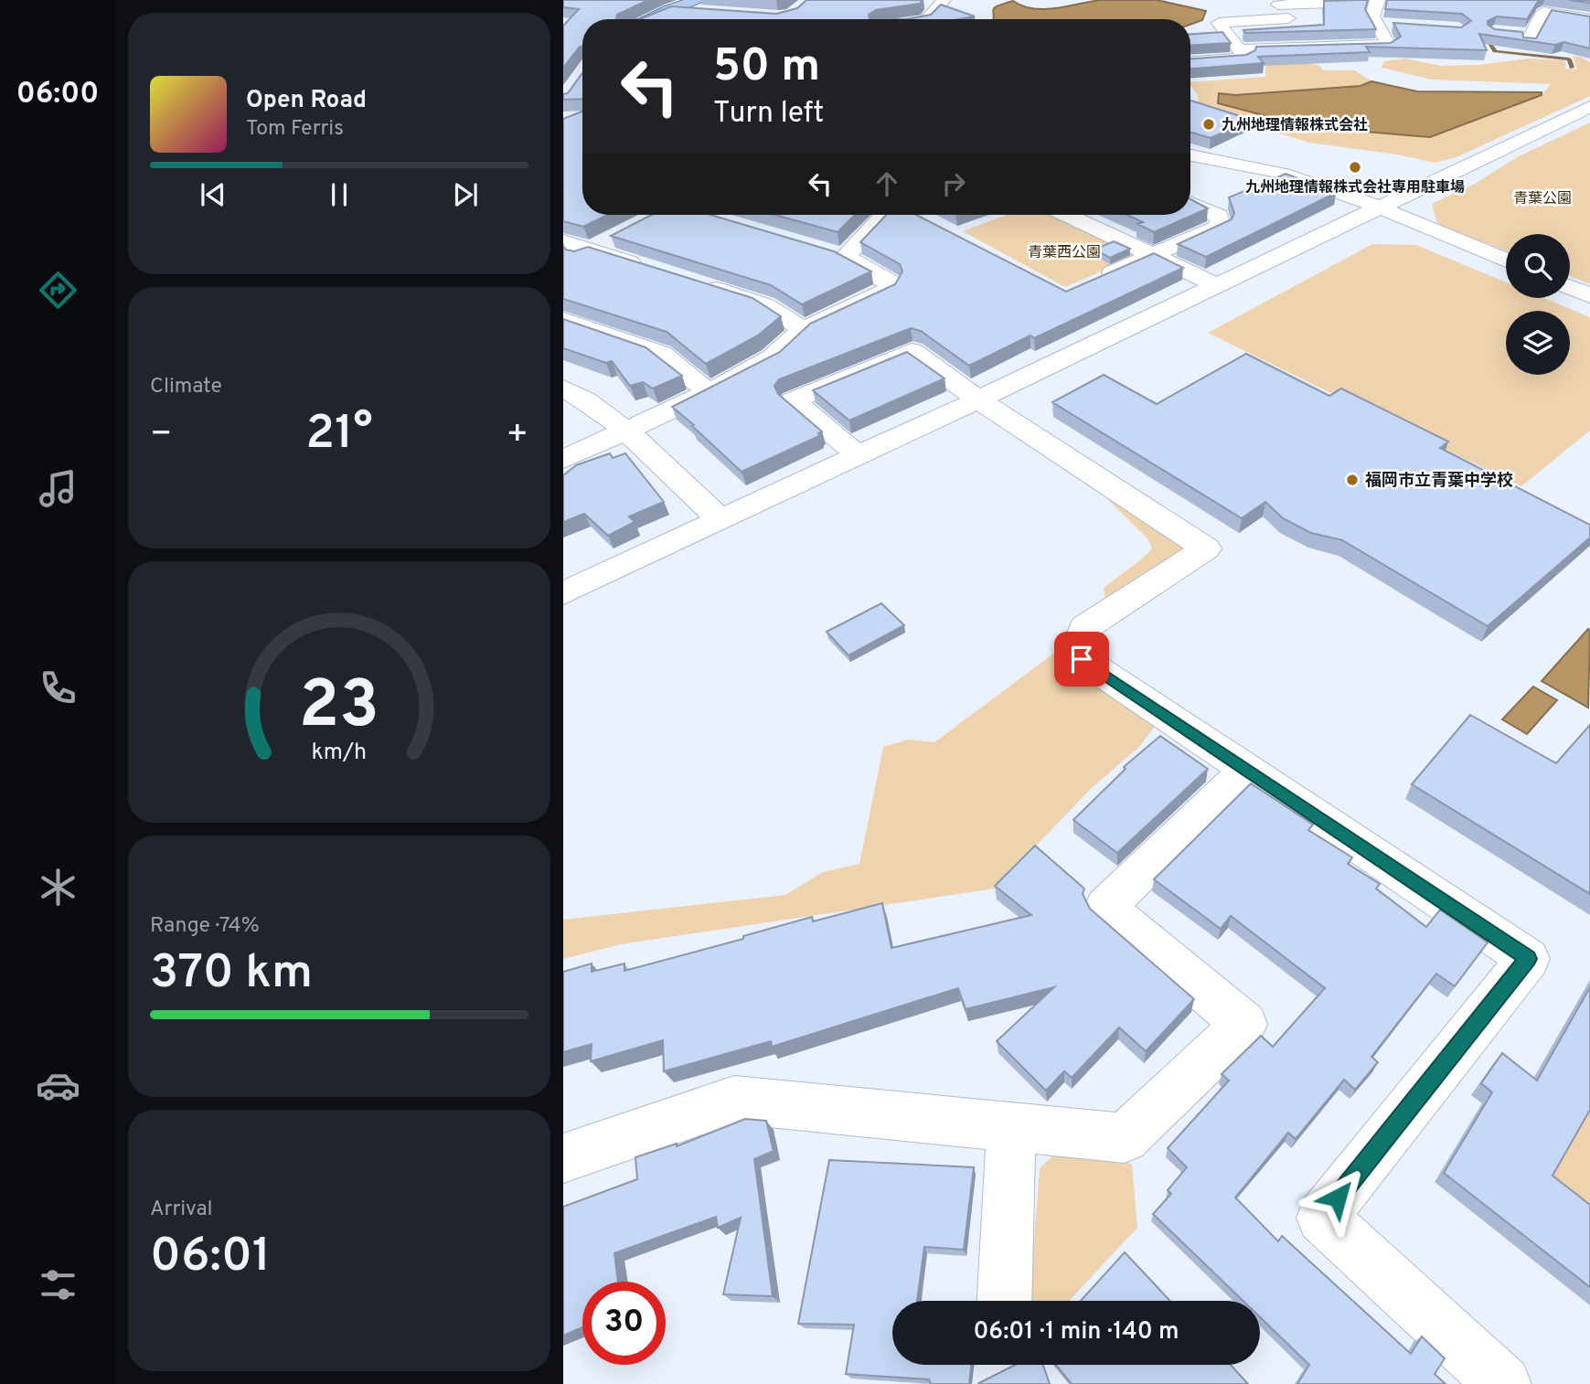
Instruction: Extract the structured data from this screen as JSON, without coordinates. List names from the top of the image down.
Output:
{
  "parks": ["青葉公園", "青葉西公園"],
  "places": ["九州地理情報株式会社", "九州地理情報株式会社専用駐車場", "福岡市立青葉中学校"],
  "page": {
    "tabs": "06:00",
    "turn": ["50 m", "Turn left"],
    "song": ["Open Road", "Tom Ferris"],
    "tile": [
      "Climate",
      ["Range · 74%", "370 km"],
      ["Arrival", "06:01"]
    ],
    "heat": ["−", "21°", "+"],
    "limit": "30",
    "trip": "06:01 · 1 min · 140 m",
    "gauge": ["23", "km/h"]
  }
}
